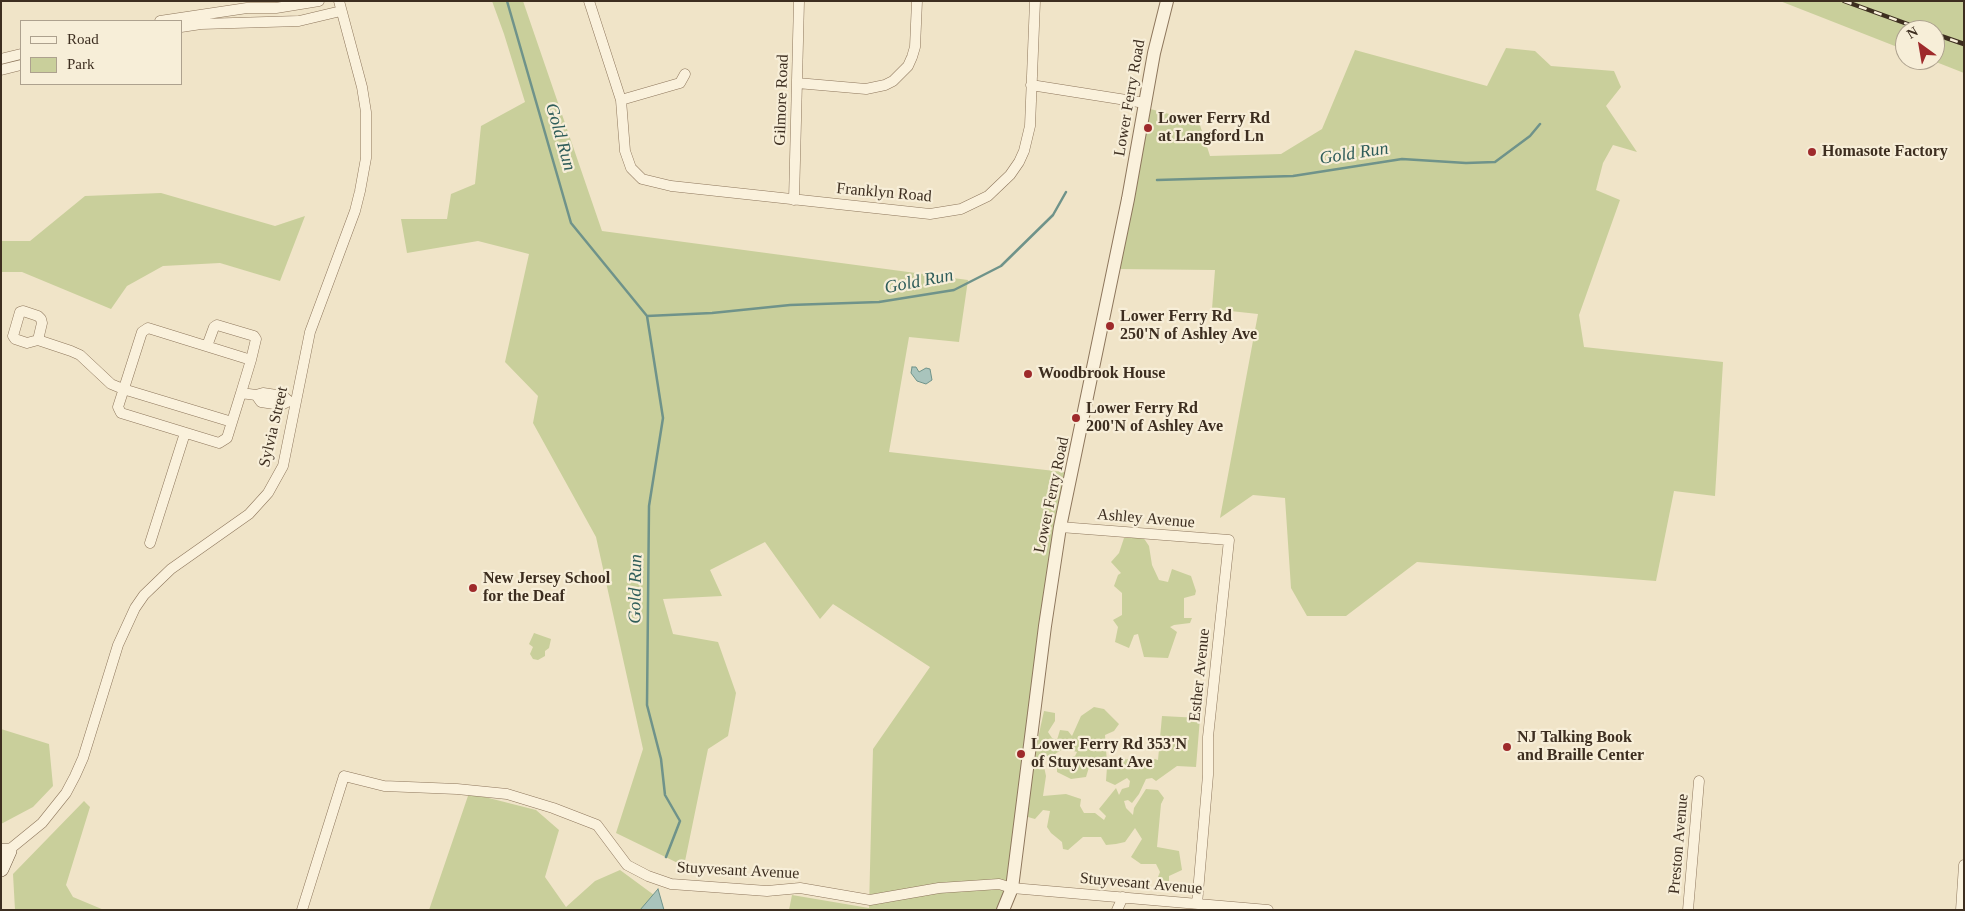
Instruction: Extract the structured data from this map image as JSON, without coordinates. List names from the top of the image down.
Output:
{
  "streets": {
    "street": [
      "Lower Ferry Road",
      "Gilmore Road",
      "Franklyn Road",
      "Sylvia Street",
      "Ashley Avenue",
      "Esther Avenue",
      "Preston Avenue",
      "Stuyvesant Avenue"
    ]
  },
  "crossings": [
    ["Lower Ferry Road", "Ashley Avenue"],
    ["Lower Ferry Road", "Stuyvesant Avenue"],
    ["Gilmore Road", "Franklyn Road"],
    ["Ashley Avenue", "Esther Avenue"],
    ["Esther Avenue", "Stuyvesant Avenue"]
  ],
  "water": ["Gold Run"],
  "places": [
    "Lower Ferry Rd at Langford Ln",
    "Homasote Factory",
    "Lower Ferry Rd 250'N of Ashley Ave",
    "Woodbrook House",
    "Lower Ferry Rd 200'N of Ashley Ave",
    "New Jersey School for the Deaf",
    "NJ Talking Book and Braille Center",
    "Lower Ferry Rd 353'N of Stuyvesant Ave"
  ],
  "legend": ["Road", "Park"],
  "north": "top left"
}
